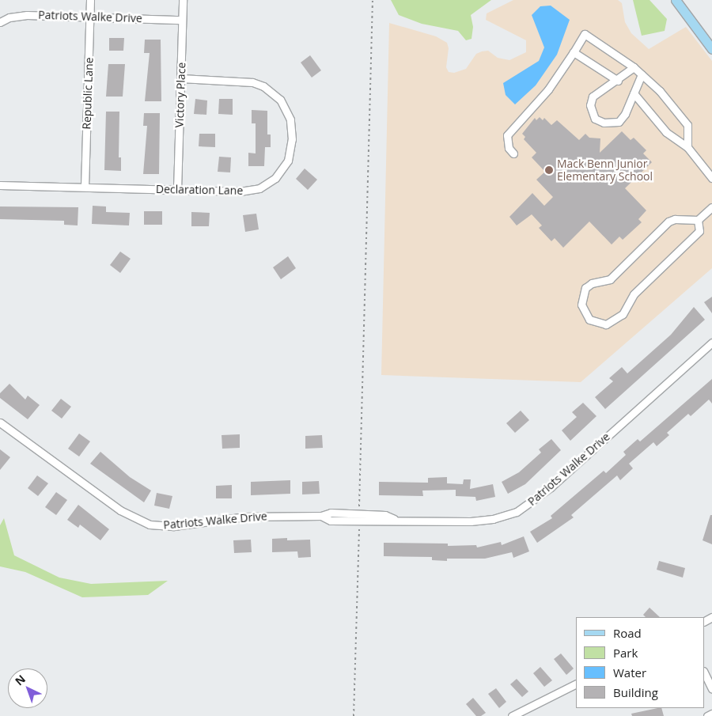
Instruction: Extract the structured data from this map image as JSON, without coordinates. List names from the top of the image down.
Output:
{
  "streets": {
    "street": [
      "Patriots Walke Drive",
      "Republic Lane",
      "Victory Place",
      "Declaration Lane"
    ]
  },
  "crossings": [
    ["Patriots Walke Drive", "Republic Lane"],
    ["Patriots Walke Drive", "Victory Place"],
    ["Republic Lane", "Declaration Lane"],
    ["Victory Place", "Declaration Lane"]
  ],
  "places": ["Mack Benn Junior Elementary School"],
  "legend": [
    "Road",
    "Park",
    "Water",
    "Building"
  ],
  "north": "top left"
}
